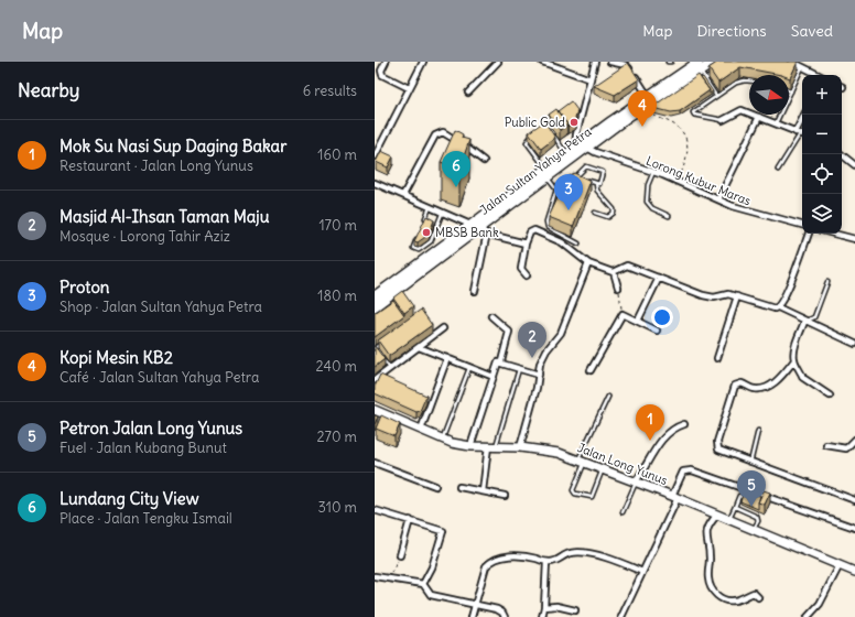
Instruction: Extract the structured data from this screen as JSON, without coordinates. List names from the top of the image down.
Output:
{
  "streets": {
    "highway": ["Jalan Sultan Yahya Petra"],
    "main road": ["Jalan Long Yunus"],
    "street": ["Lorong Kubur Maras"]
  },
  "crossings": [
    ["Jalan Sultan Yahya Petra", "Lorong Kubur Maras"]
  ],
  "places": ["Public Gold", "MBSB Bank"],
  "north": "right",
  "page": {
    "header": "Map",
    "nav": ["Map", "Directions", "Saved"],
    "heading": ["Nearby", "6 results"],
    "map_buttons": ["+", "−"],
    "pins": [
      "4",
      "6",
      "3",
      "2",
      "1",
      "5"
    ],
    "list": [
      {
        "mark": "1",
        "name": "Mok Su Nasi Sup Daging Bakar",
        "note": "Restaurant · Jalan Long Yunus",
        "value": "160 m"
      },
      {
        "mark": "2",
        "name": "Masjid Al-Ihsan Taman Maju",
        "note": "Mosque · Lorong Tahir Aziz",
        "value": "170 m"
      },
      {
        "mark": "3",
        "name": "Proton",
        "note": "Shop · Jalan Sultan Yahya Petra",
        "value": "180 m"
      },
      {
        "mark": "4",
        "name": "Kopi Mesin KB2",
        "note": "Café · Jalan Sultan Yahya Petra",
        "value": "240 m"
      },
      {
        "mark": "5",
        "name": "Petron Jalan Long Yunus",
        "note": "Fuel · Jalan Kubang Bunut",
        "value": "270 m"
      },
      {
        "mark": "6",
        "name": "Lundang City View",
        "note": "Place · Jalan Tengku Ismail",
        "value": "310 m"
      }
    ]
  }
}
